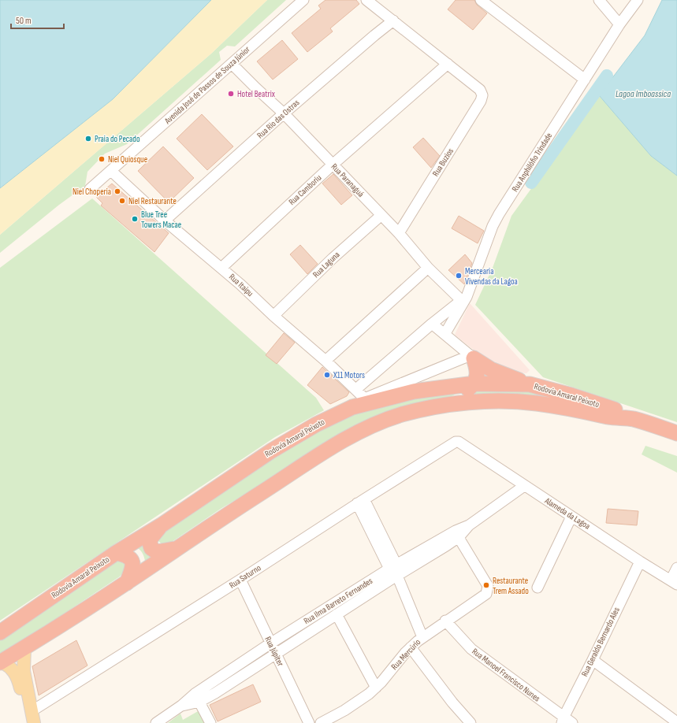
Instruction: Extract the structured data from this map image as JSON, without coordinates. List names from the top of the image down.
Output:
{
  "streets": {
    "highway": ["Rodovia Amaral Peixoto"],
    "street": [
      "Avenida José de Passos de Souza Júnior",
      "Rua Rio das Ostras",
      "Rua Buzios",
      "Rua Anphilófio Trindade",
      "Rua Paranaguá",
      "Rua Camboriu",
      "Rua Laguna",
      "Rua Itaipu",
      "Alameda da Lagoa",
      "Rua Saturno",
      "Rua Ilma Barreto Fernandes",
      "Rua Geraldo Bernardo Ales",
      "Rua Júpiter",
      "Rua Mercúrio",
      "Rua Manoel Francisco Nunes"
    ]
  },
  "crossings": [
    ["Avenida José de Passos de Souza Júnior", "Rua Paranaguá"],
    ["Avenida José de Passos de Souza Júnior", "Rua Itaipu"],
    ["Rua Rio das Ostras", "Rua Paranaguá"],
    ["Rua Rio das Ostras", "Rua Itaipu"],
    ["Rua Buzios", "Rua Paranaguá"],
    ["Rua Buzios", "Rua Camboriu"],
    ["Rua Anphilófio Trindade", "Rua Paranaguá"],
    ["Rua Paranaguá", "Rua Camboriu"],
    ["Rua Paranaguá", "Rua Laguna"],
    ["Rua Camboriu", "Rua Itaipu"],
    ["Rua Laguna", "Rua Itaipu"],
    ["Rua Itaipu", "Rodovia Amaral Peixoto"],
    ["Alameda da Lagoa", "Rua Saturno"],
    ["Alameda da Lagoa", "Rua Ilma Barreto Fernandes"],
    ["Alameda da Lagoa", "Rua Geraldo Bernardo Ales"],
    ["Rua Saturno", "Rua Júpiter"],
    ["Rua Ilma Barreto Fernandes", "Rua Júpiter"],
    ["Rua Ilma Barreto Fernandes", "Rua Mercúrio"],
    ["Rua Geraldo Bernardo Ales", "Rua Manoel Francisco Nunes"],
    ["Rua Mercúrio", "Rua Manoel Francisco Nunes"]
  ],
  "water": ["Lagoa Imboassica"],
  "places": [
    "Hotel Beatrix",
    "Praia do Pecado",
    "Niel Quiosque",
    "Niel Choperia",
    "Niel Restaurante",
    "Blue Tree Towers Macae",
    "Mercearia Vivendas da Lagoa",
    "X11 Motors",
    "Restaurante Trem Assado"
  ],
  "scale_bar": "50 m"
}
